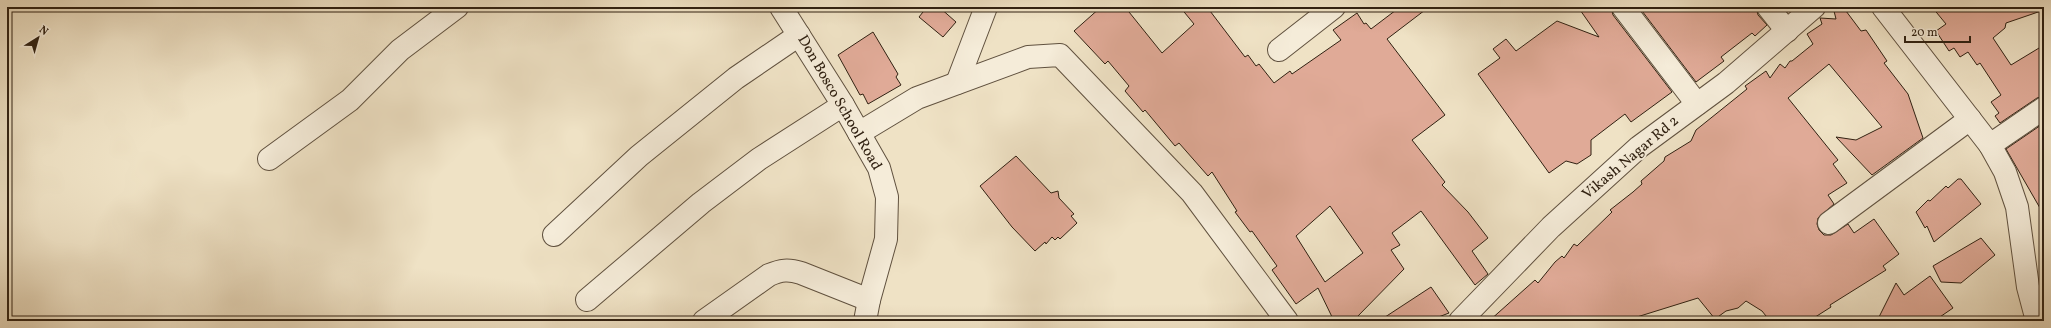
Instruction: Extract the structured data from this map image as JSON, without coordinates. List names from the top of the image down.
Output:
{
  "streets": {
    "street": ["Don Bosco School Road", "Vikash Nagar Rd 2"]
  },
  "scale_bar": "20 m",
  "north": "top right"
}
